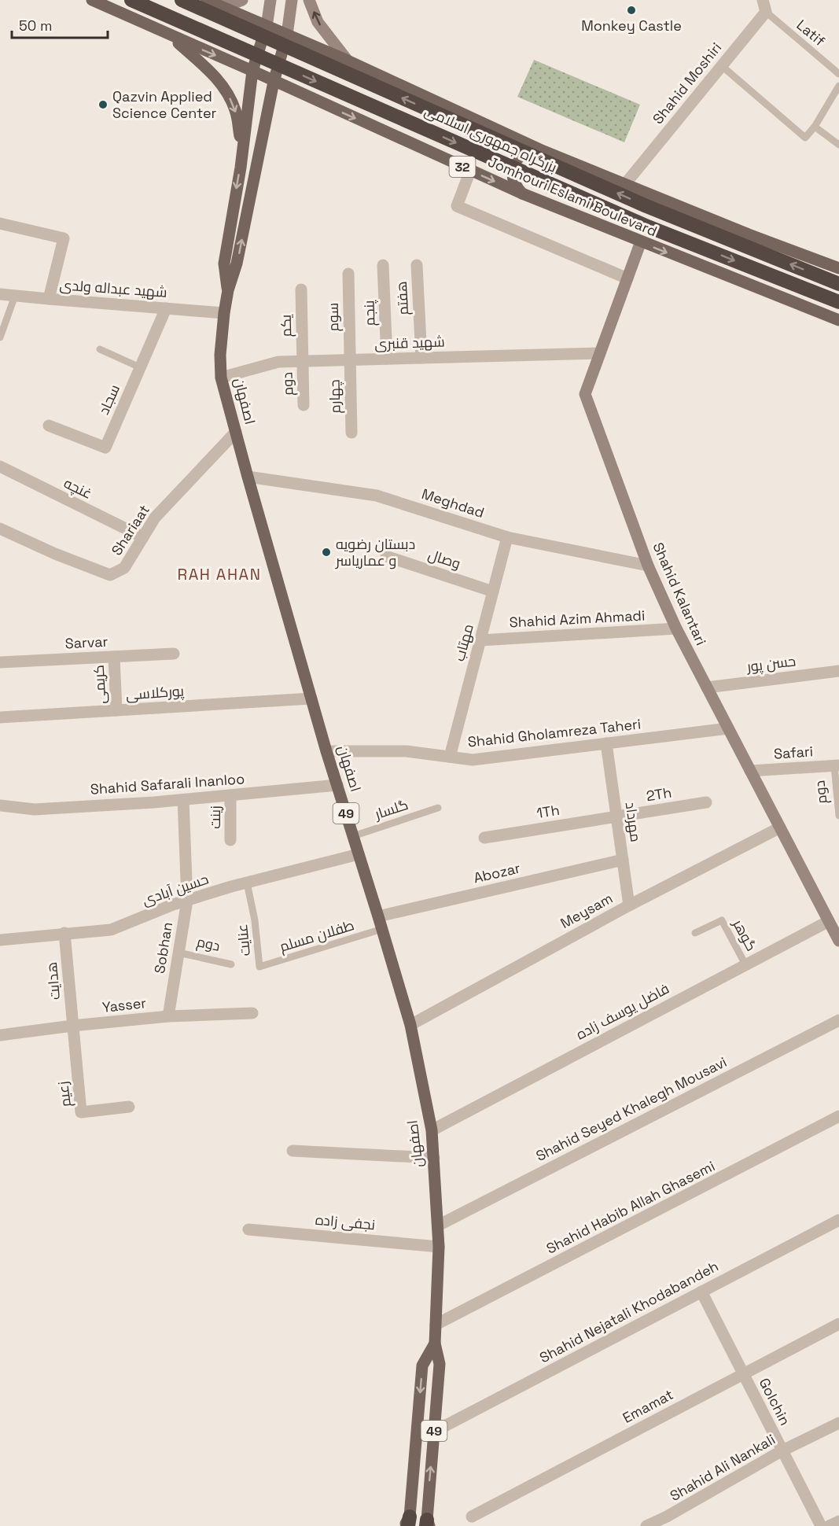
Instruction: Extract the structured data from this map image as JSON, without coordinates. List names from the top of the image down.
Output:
{
  "streets": {
    "highway": ["بزرگراه جمهوری اسلامی", "32"],
    "main road": ["Jomhouri Eslami Boulevard", "اصفهان", "49"],
    "street": [
      "Shahid Moshiri",
      "شهید عبداله ولدی",
      "هفتم",
      "پنجم",
      "سوم",
      "یکم",
      "شهید قنبری",
      "دوم",
      "چهارم",
      "سجاد",
      "غنچه",
      "Meghdad",
      "Shariaat",
      "وصال",
      "Shahid Kalantari",
      "Shahid Azim Ahmadi",
      "Sarvar",
      "مهتاب",
      "حسن پور",
      "کریمی",
      "پورکلاسی",
      "Shahid Gholamreza Taheri",
      "Safari",
      "Shahid Safarali Inanloo",
      "2Th",
      "1Th",
      "زینت",
      "مهرداد",
      "Abozar",
      "حسین آبادی",
      "Meysam",
      "Sobhan",
      "هدایت",
      "Yasser",
      "فاضل یوسف زاده",
      "زعیم",
      "Shahid Seyed Khalegh Mousavi",
      "Shahid Habib Allah Ghasemi",
      "نجفی زاده",
      "Shahid Nejatali Khodabandeh",
      "Golchin",
      "Emamat",
      "Shahid Ali Nankali"
    ],
    "lane": [
      "Latif",
      "گلسار",
      "گوهر",
      "طفلان مسلم",
      "عنایت"
    ]
  },
  "crossings": [
    ["Latif", "Shahid Moshiri"],
    ["Jomhouri Eslami Boulevard", "اصفهان"],
    ["Jomhouri Eslami Boulevard", "Shahid Kalantari"],
    ["شهید عبداله ولدی", "سجاد"],
    ["شهید عبداله ولدی", "اصفهان"],
    ["هفتم", "شهید قنبری"],
    ["پنجم", "شهید قنبری"],
    ["سوم", "شهید قنبری"],
    ["سوم", "چهارم"],
    ["یکم", "شهید قنبری"],
    ["یکم", "دوم"],
    ["شهید قنبری", "دوم"],
    ["شهید قنبری", "چهارم"],
    ["شهید قنبری", "اصفهان"],
    ["شهید قنبری", "Shahid Kalantari"],
    ["دوم", "Safari"],
    ["دوم", "Sobhan"],
    ["اصفهان", "Meghdad"],
    ["اصفهان", "Shariaat"],
    ["اصفهان", "پورکلاسی"],
    ["اصفهان", "Shahid Gholamreza Taheri"],
    ["اصفهان", "Shahid Safarali Inanloo"],
    ["اصفهان", "گلسار"],
    ["اصفهان", "Abozar"],
    ["اصفهان", "حسین آبادی"],
    ["اصفهان", "Meysam"],
    ["اصفهان", "طفلان مسلم"],
    ["اصفهان", "فاضل یوسف زاده"],
    ["اصفهان", "Shahid Seyed Khalegh Mousavi"],
    ["اصفهان", "Shahid Habib Allah Ghasemi"],
    ["اصفهان", "نجفی زاده"],
    ["اصفهان", "Shahid Nejatali Khodabandeh"],
    ["غنچه", "Shariaat"],
    ["Meghdad", "Shahid Kalantari"],
    ["Meghdad", "مهتاب"],
    ["وصال", "مهتاب"],
    ["Shahid Kalantari", "Shahid Azim Ahmadi"],
    ["Shahid Kalantari", "حسن پور"],
    ["Shahid Kalantari", "Shahid Gholamreza Taheri"],
    ["Shahid Kalantari", "Safari"],
    ["Shahid Kalantari", "Meysam"],
    ["Shahid Kalantari", "فاضل یوسف زاده"],
    ["Shahid Azim Ahmadi", "مهتاب"],
    ["Sarvar", "کریمی"],
    ["مهتاب", "Shahid Gholamreza Taheri"],
    ["کریمی", "پورکلاسی"],
    ["Shahid Gholamreza Taheri", "مهرداد"],
    ["Shahid Safarali Inanloo", "زینت"],
    ["Shahid Safarali Inanloo", "Sobhan"],
    ["2Th", "1Th"],
    ["2Th", "مهرداد"],
    ["1Th", "مهرداد"],
    ["مهرداد", "Abozar"],
    ["مهرداد", "Meysam"],
    ["حسین آبادی", "عنایت"],
    ["حسین آبادی", "Sobhan"],
    ["حسین آبادی", "هدایت"],
    ["گوهر", "فاضل یوسف زاده"],
    ["طفلان مسلم", "عنایت"],
    ["Sobhan", "Yasser"],
    ["هدایت", "Yasser"],
    ["هدایت", "زعیم"],
    ["Yasser", "زعیم"],
    ["Shahid Nejatali Khodabandeh", "Golchin"],
    ["Golchin", "Emamat"],
    ["Golchin", "Shahid Ali Nankali"]
  ],
  "districts": ["RAH AHAN"],
  "places": ["Monkey Castle", "Qazvin Applied Science Center", "دبستان رضویه و عماریاسر"],
  "scale_bar": "50 m"
}
